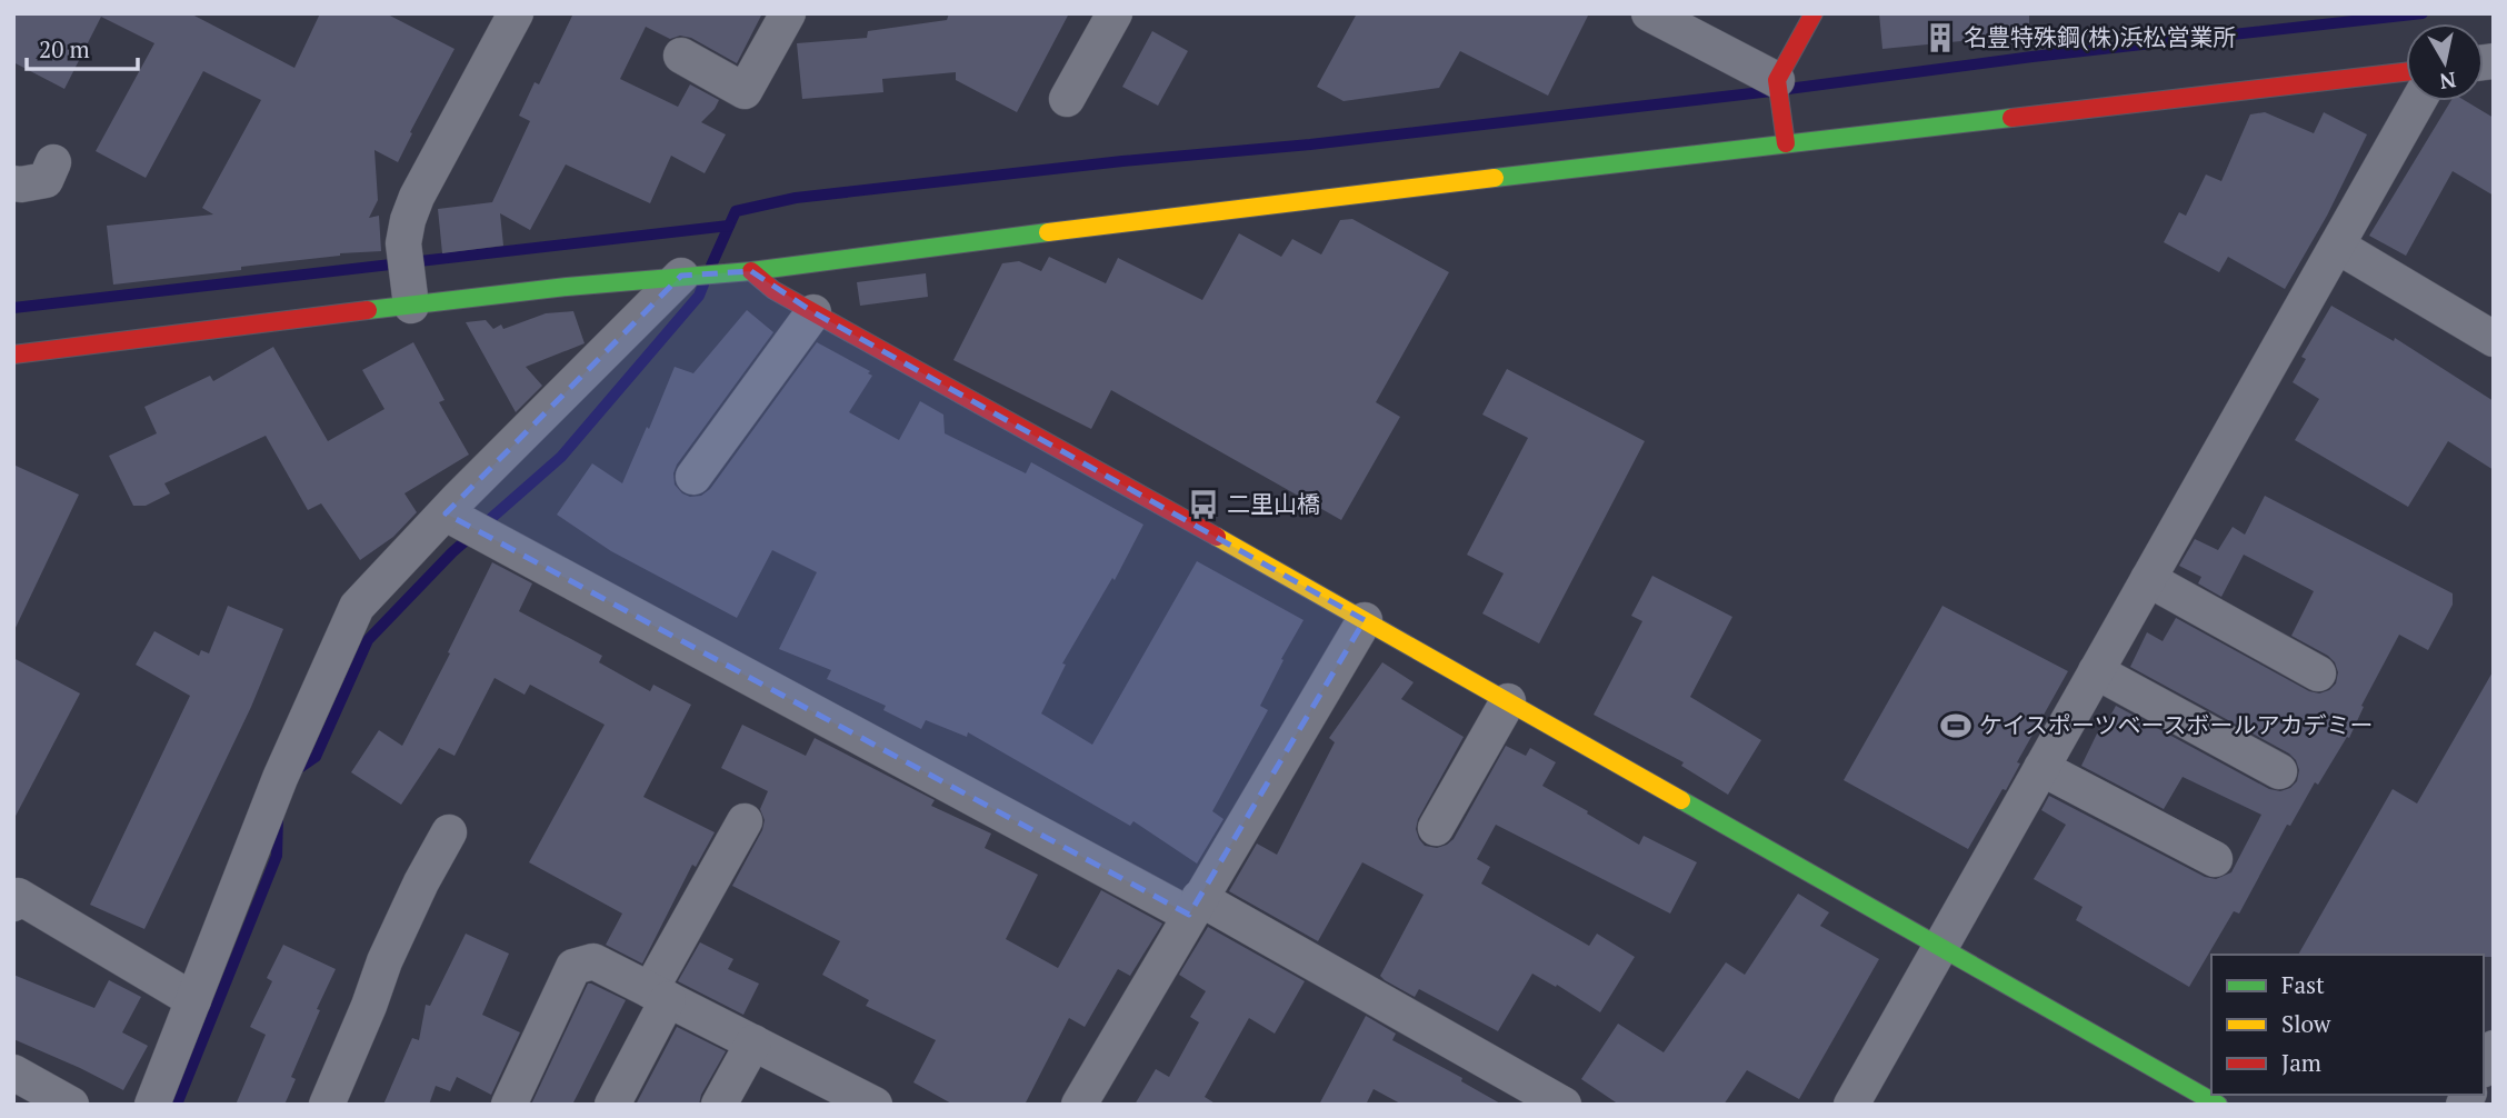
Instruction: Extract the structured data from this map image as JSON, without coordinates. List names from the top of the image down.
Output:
{
  "places": {
    "building": ["名豊特殊鋼(株)浜松営業所"],
    "bus stop": ["二里山橋"],
    "sports": ["ケイスポーツベースボールアカデミー"]
  },
  "legend": ["Fast", "Slow", "Jam"],
  "scale_bar": "20 m",
  "north": "bottom"
}
